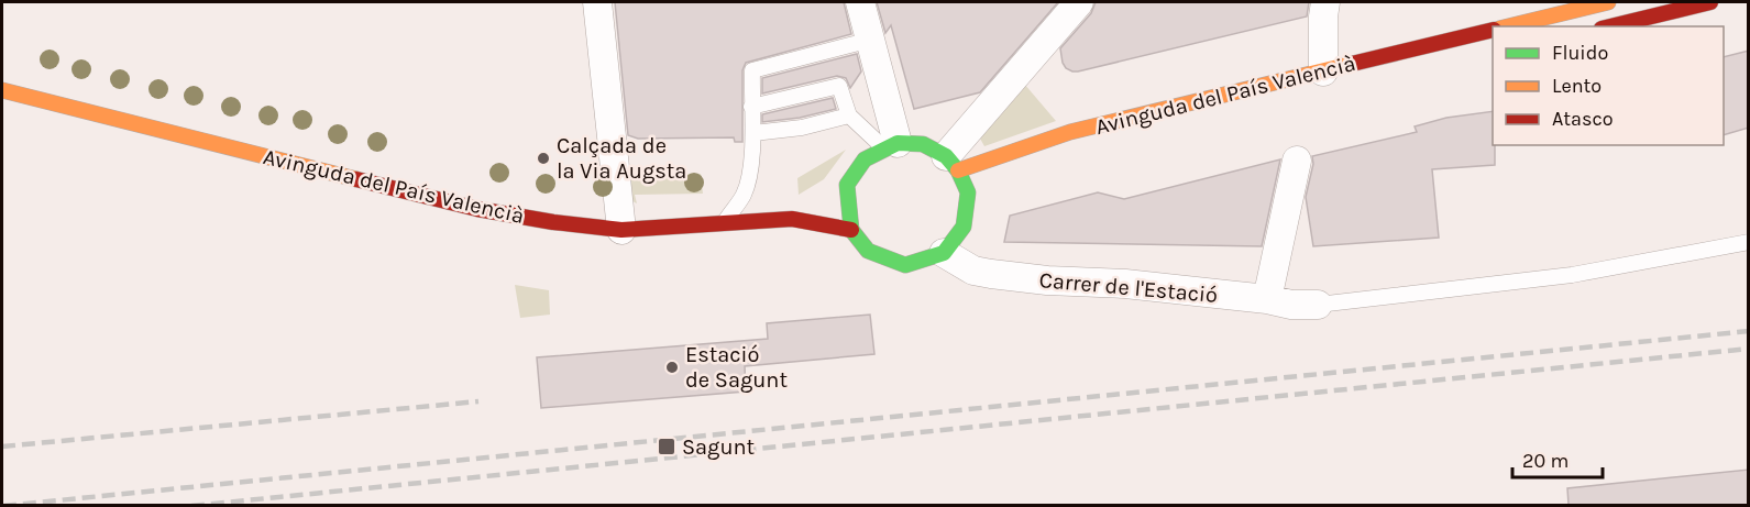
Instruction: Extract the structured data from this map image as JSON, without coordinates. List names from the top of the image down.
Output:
{
  "streets": {
    "main road": ["Avinguda del País Valencià"],
    "street": ["Carrer de l'Estació"]
  },
  "crossings": [
    ["Avinguda del País Valencià", "Carrer de l'Estació"]
  ],
  "places": {
    "other": ["Calçada de la Via Augsta", "Estació de Sagunt"],
    "transit": ["Sagunt"]
  },
  "legend": ["Fluido", "Lento", "Atasco"],
  "scale_bar": "20 m"
}
